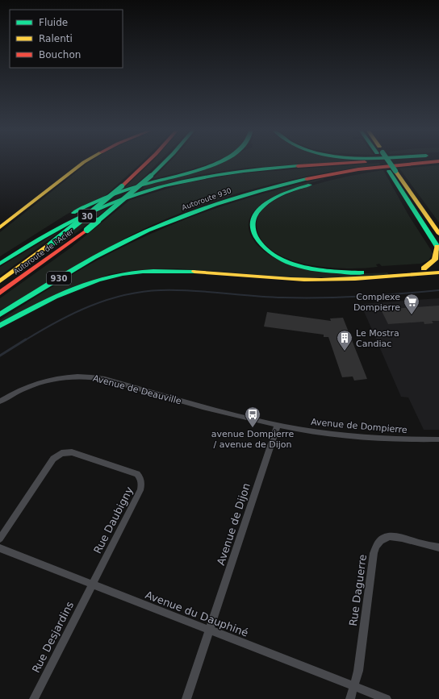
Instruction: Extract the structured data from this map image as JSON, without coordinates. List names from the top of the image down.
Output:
{
  "streets": {
    "main road": [
      "Autoroute 930",
      "30",
      "Autoroute de l'Acier",
      "930"
    ],
    "street": [
      "Avenue de Deauville",
      "Avenue de Dompierre",
      "Rue Daubigny",
      "Avenue de Dijon",
      "Rue Daguerre",
      "Avenue du Dauphiné",
      "Rue Desjardins"
    ]
  },
  "crossings": [
    ["Avenue de Deauville", "Avenue de Dompierre"],
    ["Avenue de Deauville", "Avenue de Dijon"],
    ["Avenue de Dompierre", "Avenue de Dijon"],
    ["Rue Daubigny", "Avenue du Dauphiné"],
    ["Rue Daubigny", "Rue Desjardins"],
    ["Avenue de Dijon", "Avenue du Dauphiné"],
    ["Rue Daguerre", "Avenue du Dauphiné"],
    ["Avenue du Dauphiné", "Rue Desjardins"]
  ],
  "places": {
    "supermarket": ["Complexe Dompierre"],
    "building": ["Le Mostra Candiac"],
    "bus stop": ["avenue Dompierre / avenue de Dijon"]
  },
  "legend": ["Fluide", "Ralenti", "Bouchon"]
}
